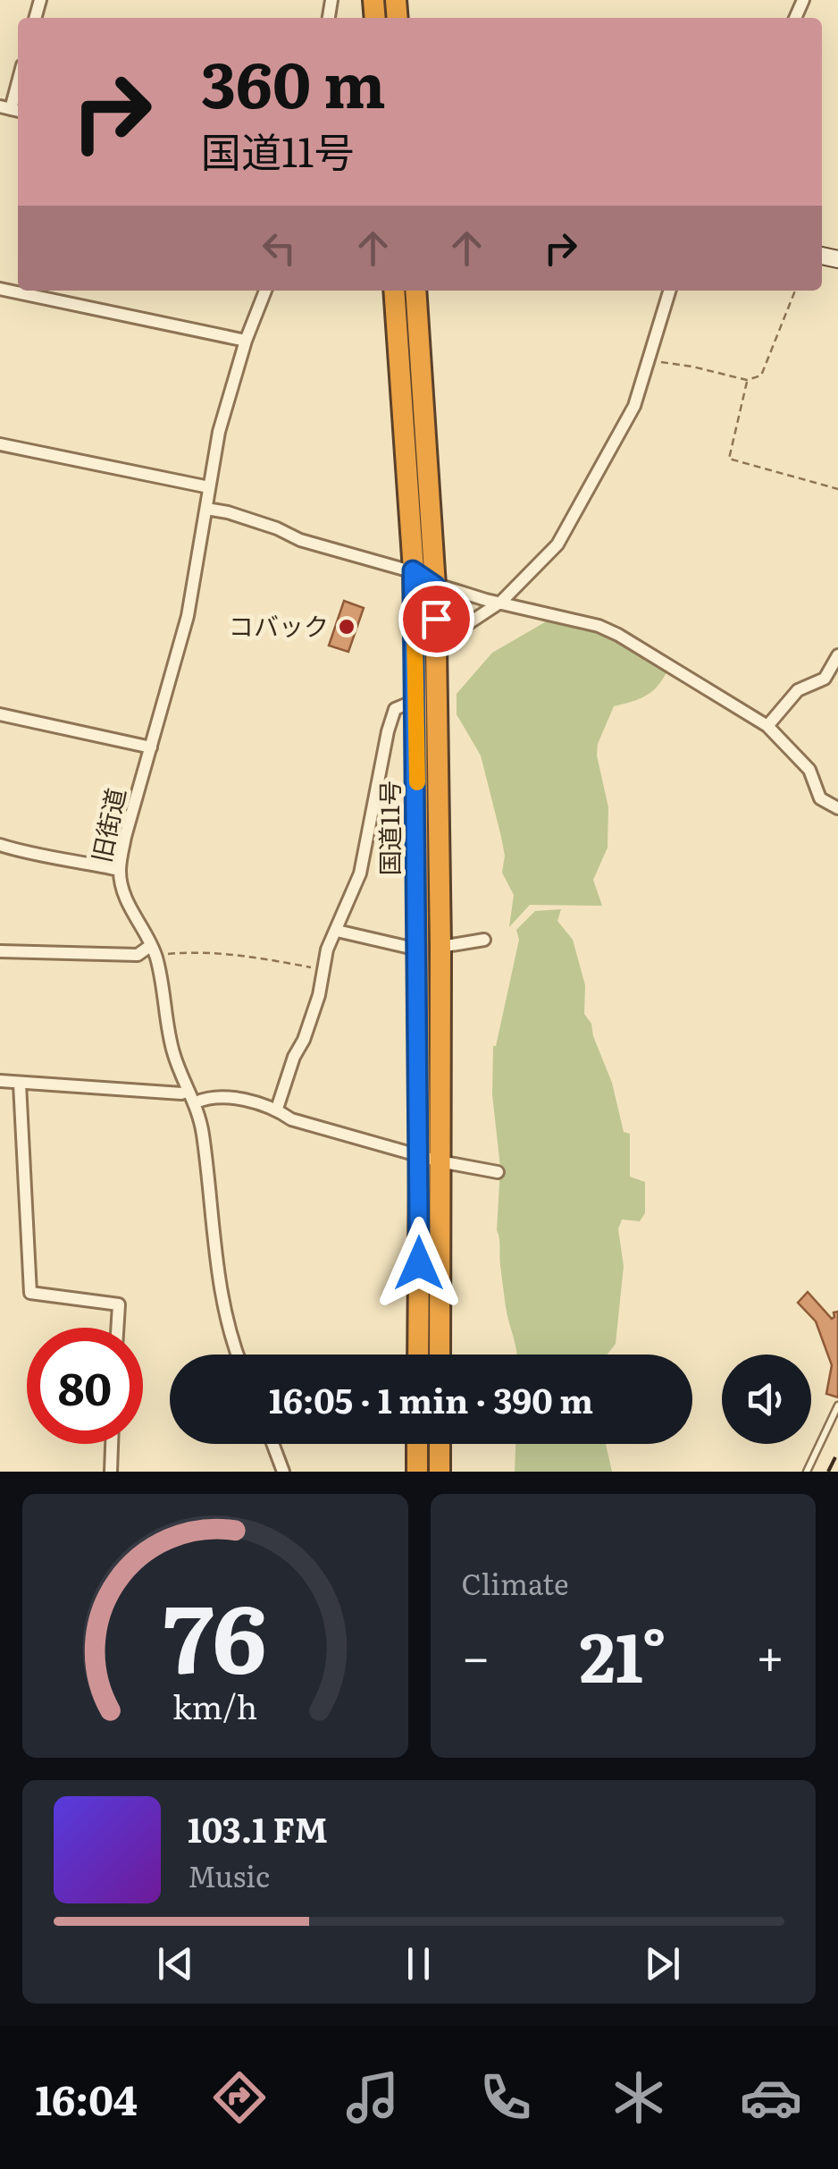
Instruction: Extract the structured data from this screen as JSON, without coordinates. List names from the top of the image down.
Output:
{
  "streets": {
    "highway": ["国道11号"],
    "street": ["旧街道"]
  },
  "places": ["コバック"],
  "page": {
    "turn": ["360 m", "国道11号"],
    "limit": "80",
    "trip": "16:05 · 1 min · 390 m",
    "tile": "Climate",
    "heat": ["−", "21°", "+"],
    "song": ["103.1 FM", "Music"],
    "tabs": "16:04",
    "gauge": ["76", "km/h"]
  }
}
